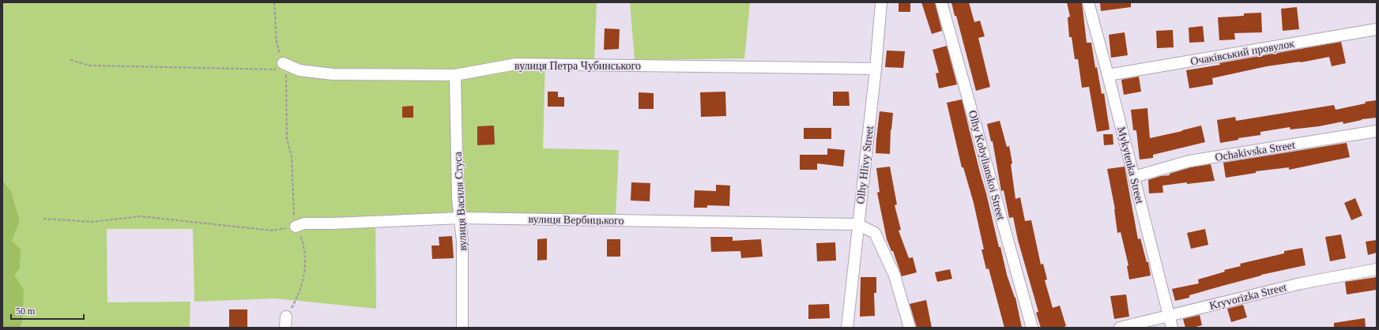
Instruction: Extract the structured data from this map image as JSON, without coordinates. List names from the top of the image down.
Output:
{
  "streets": {
    "street": [
      "Очаківський провулок",
      "вулиця Петра Чубинського",
      "Ochakivska Street",
      "Olhy Hlivy Street",
      "Olhy Kobylianskoi Street",
      "Mykytenka Street",
      "вулиця Василя Стуса",
      "вулиця Вербицького",
      "Kryvorizka Street"
    ]
  },
  "crossings": [
    ["Очаківський провулок", "Mykytenka Street"],
    ["вулиця Петра Чубинського", "Olhy Hlivy Street"],
    ["вулиця Петра Чубинського", "вулиця Василя Стуса"],
    ["Ochakivska Street", "Mykytenka Street"],
    ["Olhy Hlivy Street", "вулиця Вербицького"],
    ["Mykytenka Street", "Kryvorizka Street"],
    ["вулиця Василя Стуса", "вулиця Вербицького"]
  ],
  "scale_bar": "50 m"
}
